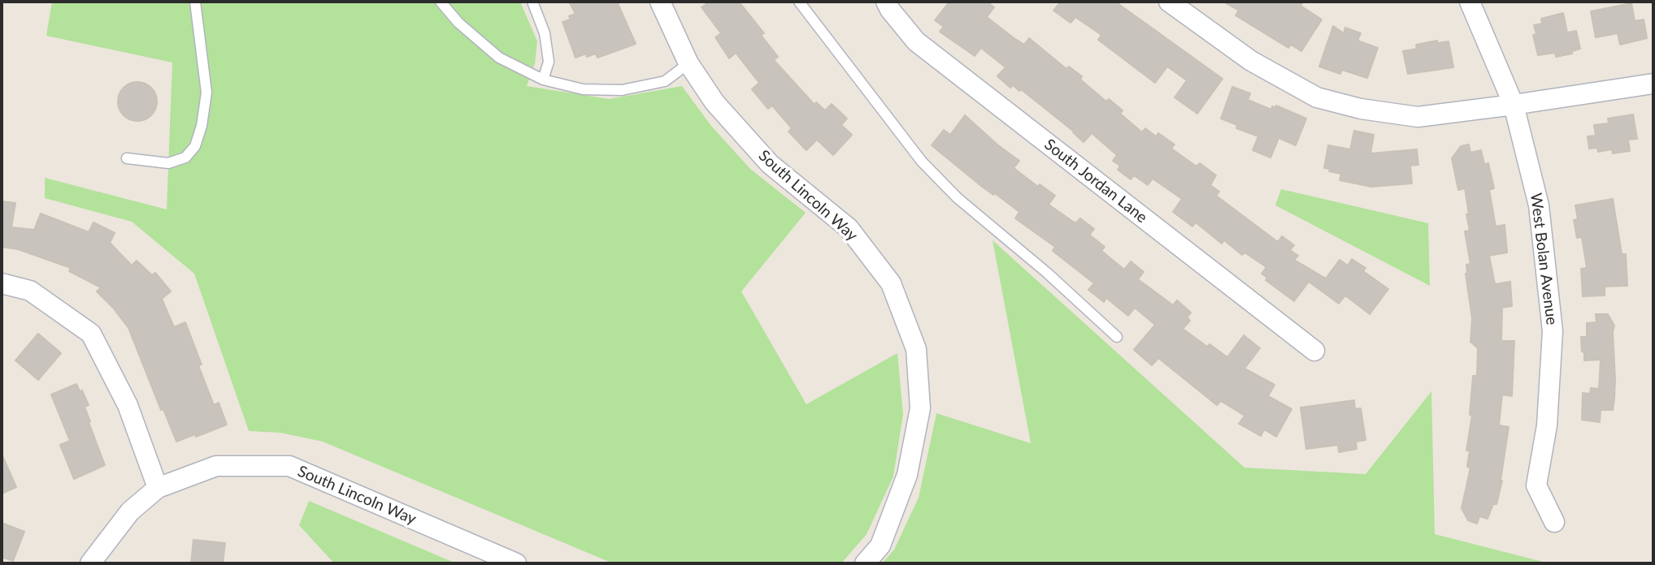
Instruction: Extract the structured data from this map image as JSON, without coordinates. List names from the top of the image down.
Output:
{
  "streets": {
    "street": ["South Jordan Lane", "South Lincoln Way", "West Bolan Avenue"]
  }
}
